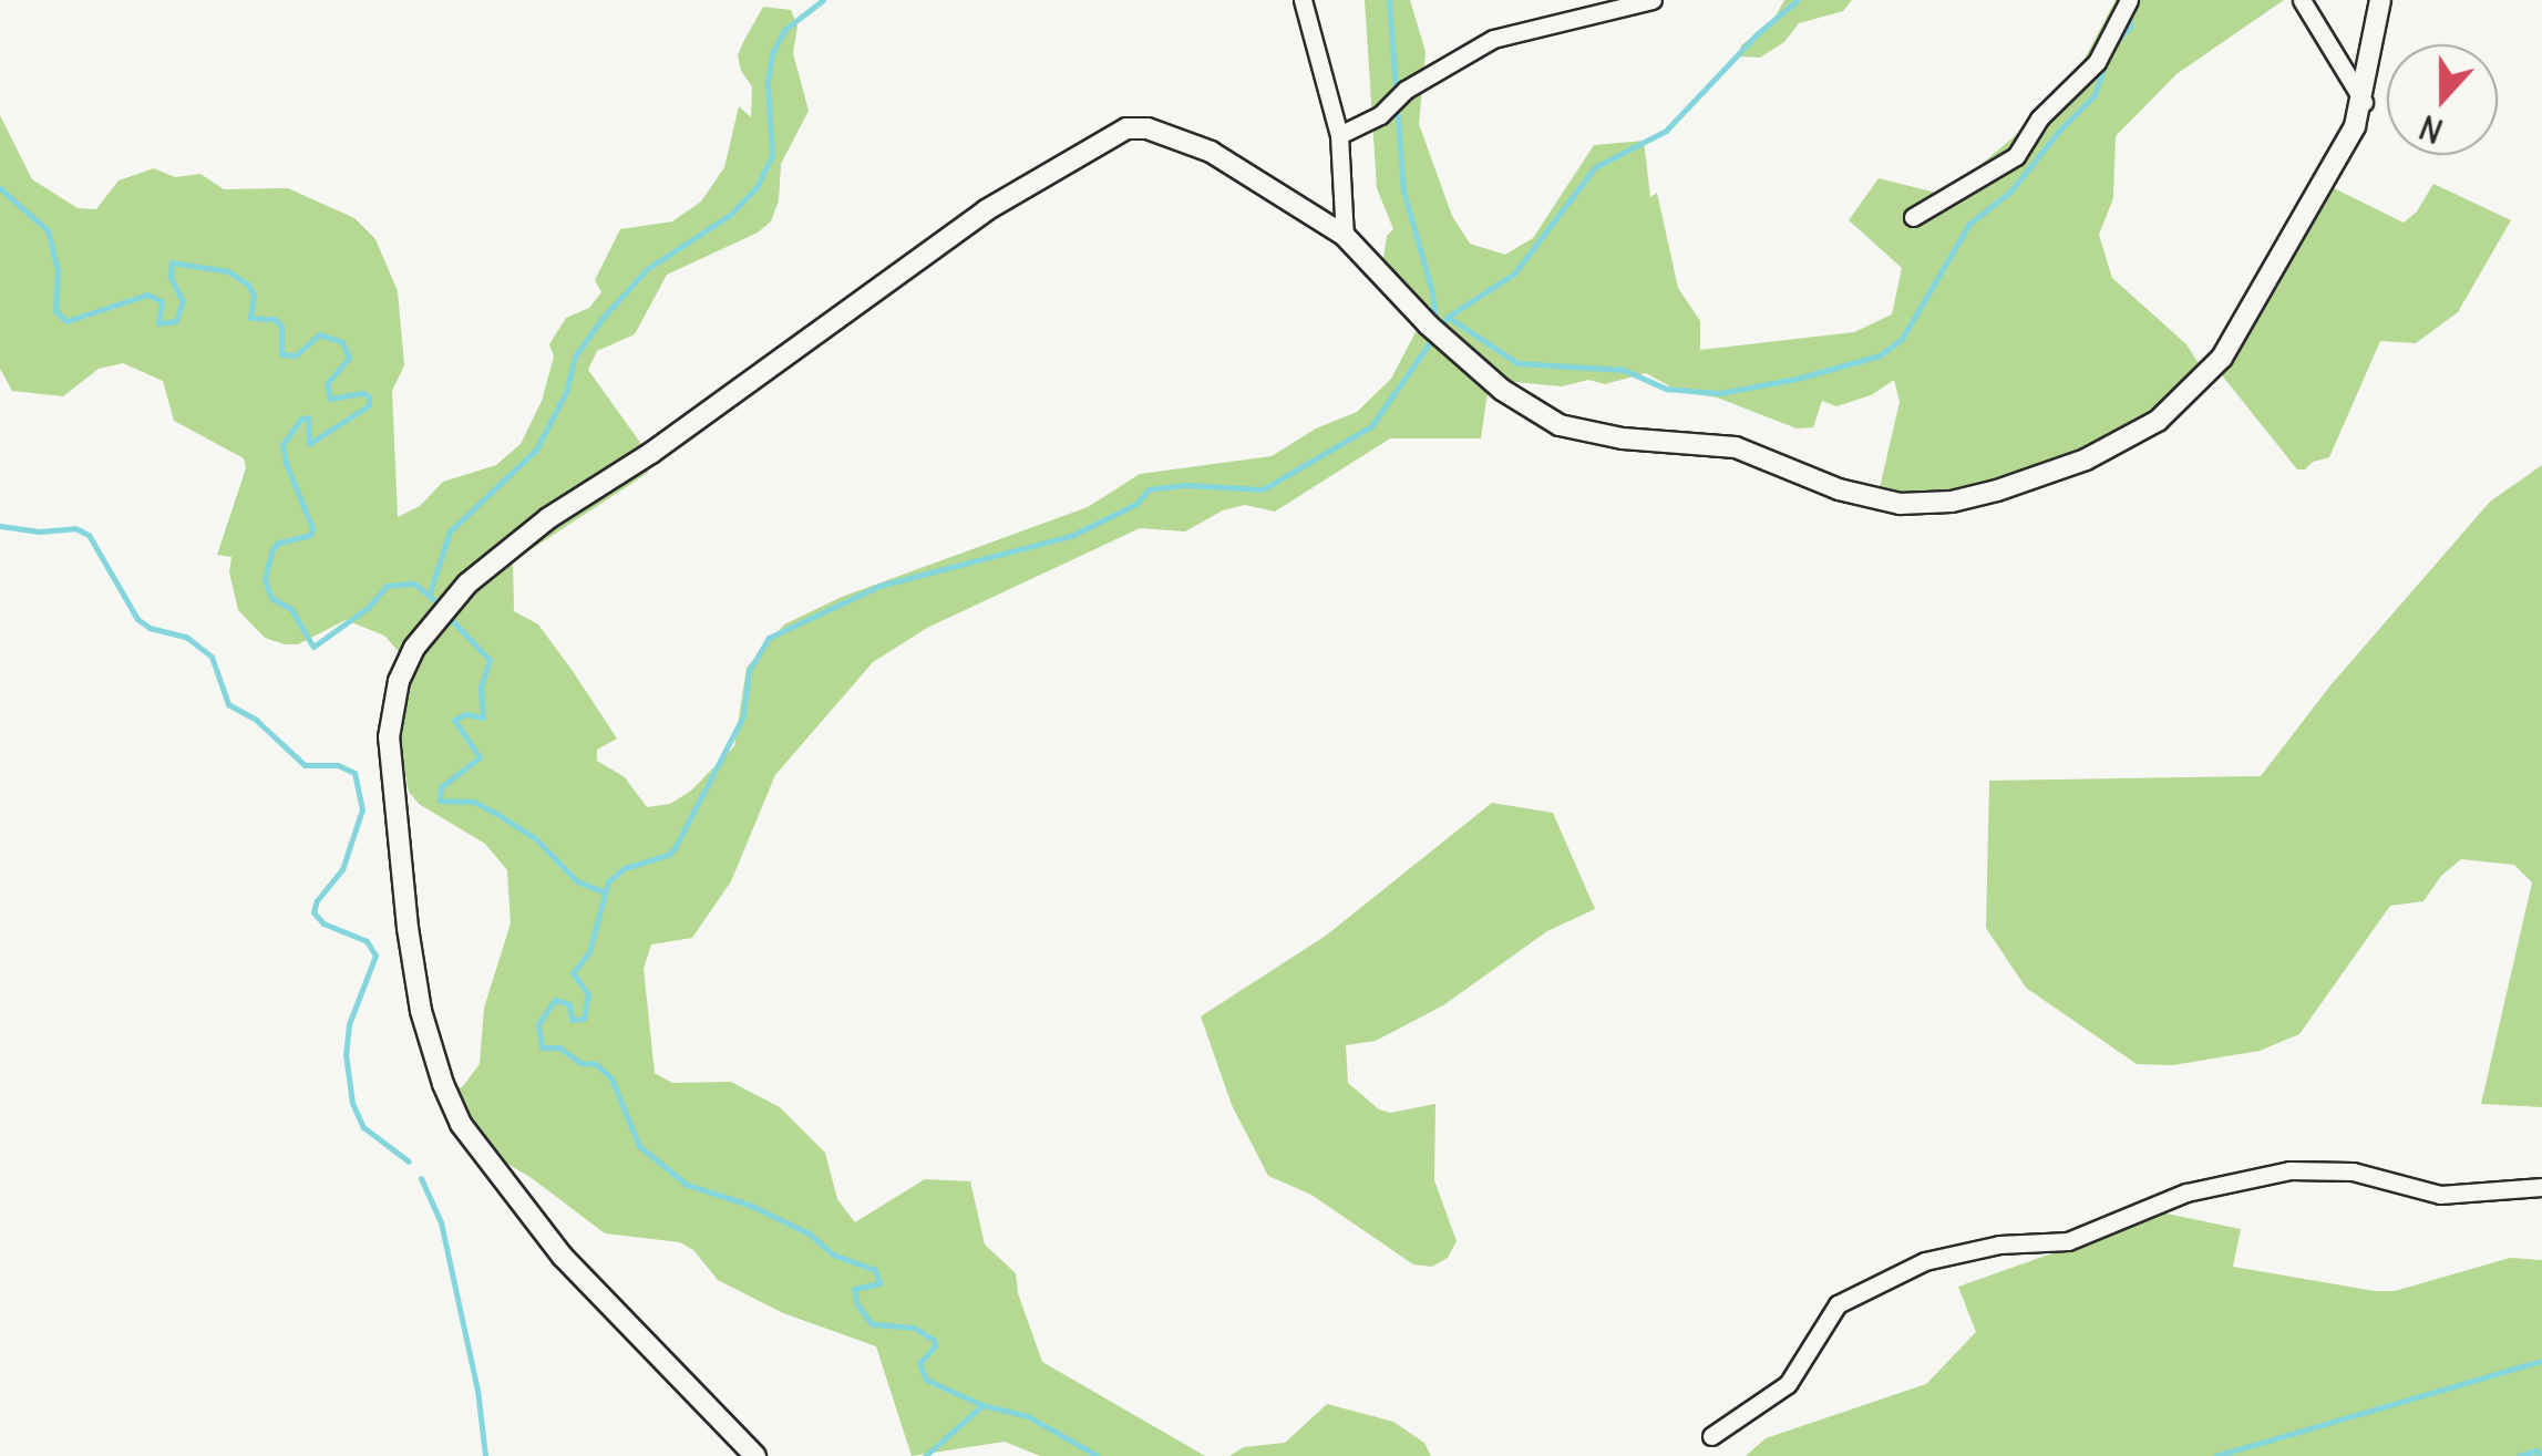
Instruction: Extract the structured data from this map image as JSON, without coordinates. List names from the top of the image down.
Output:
{
  "north": "bottom"
}
